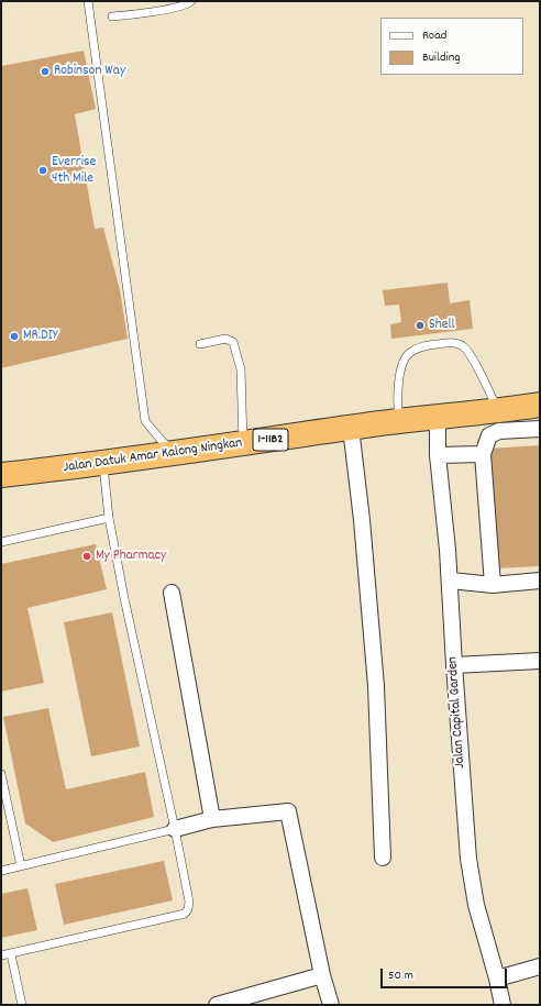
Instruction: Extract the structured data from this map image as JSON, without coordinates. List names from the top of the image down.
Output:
{
  "streets": {
    "highway": ["1-11B2", "Jalan Datuk Amar Kalong Ningkan"],
    "street": ["Jalan Capital Garden"]
  },
  "crossings": [
    ["Jalan Datuk Amar Kalong Ningkan", "Jalan Capital Garden"]
  ],
  "places": [
    "Robinson Way",
    "Everrise 4th Mile",
    "Shell",
    "MR.DIY",
    "My Pharmacy"
  ],
  "legend": ["Road", "Building"],
  "scale_bar": "50 m"
}
